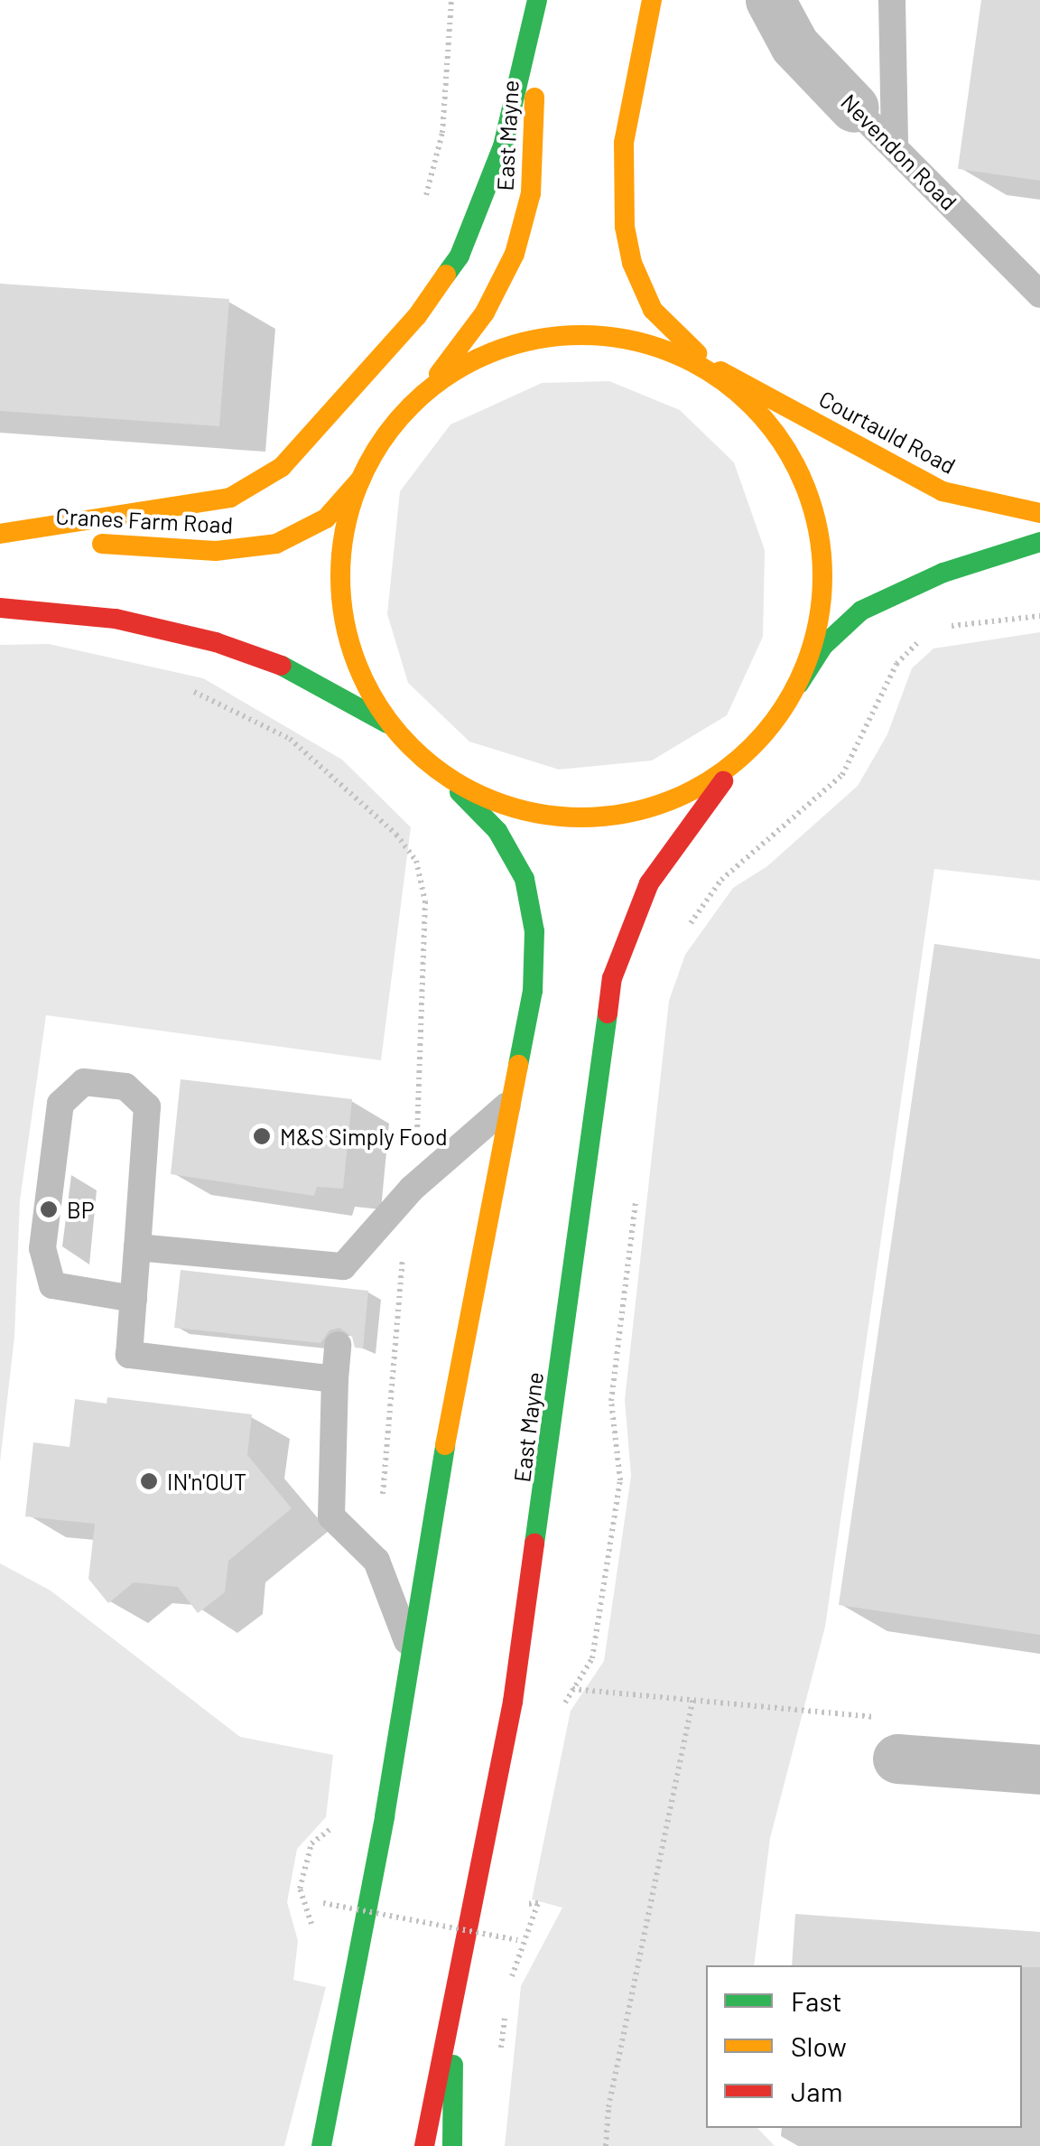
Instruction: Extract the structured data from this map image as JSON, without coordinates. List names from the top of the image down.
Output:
{
  "streets": {
    "main road": ["East Mayne", "Courtauld Road", "Cranes Farm Road"],
    "street": ["Nevendon Road"]
  },
  "places": ["M&S Simply Food", "BP", "IN'n'OUT"],
  "legend": ["Fast", "Slow", "Jam"]
}
